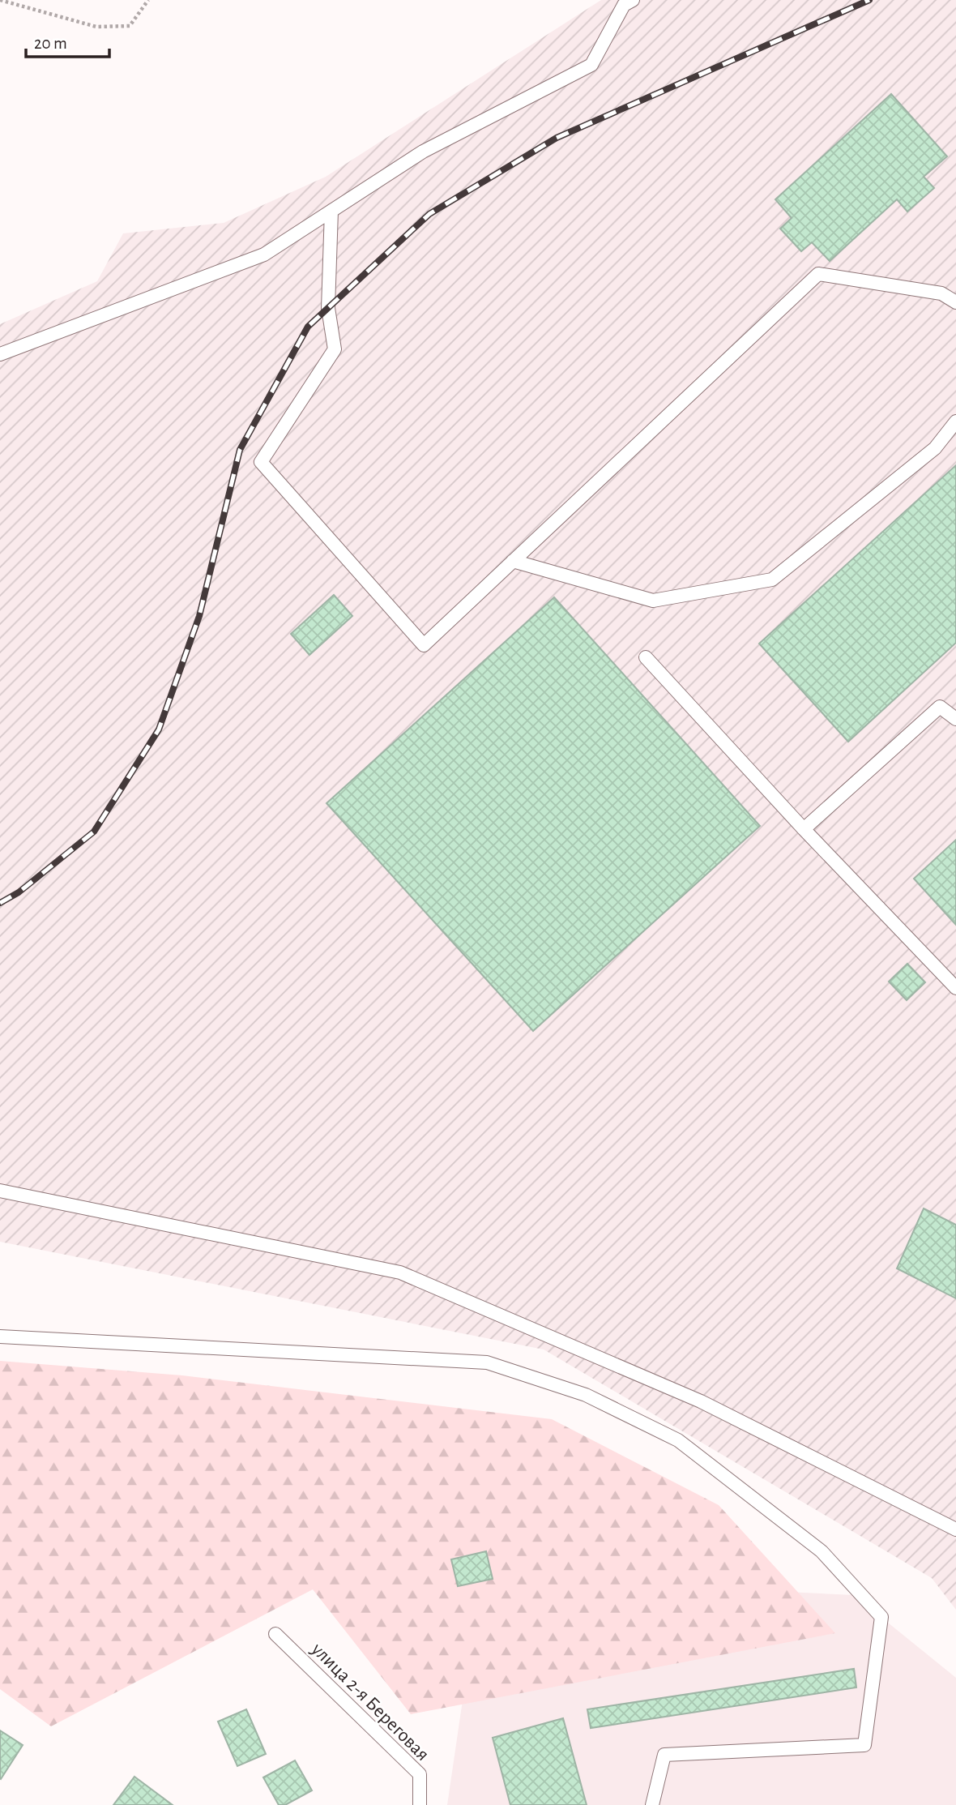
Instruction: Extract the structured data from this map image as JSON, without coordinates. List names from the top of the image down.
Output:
{
  "streets": {
    "lane": ["улица 2-я Береговая"]
  },
  "scale_bar": "20 m"
}
